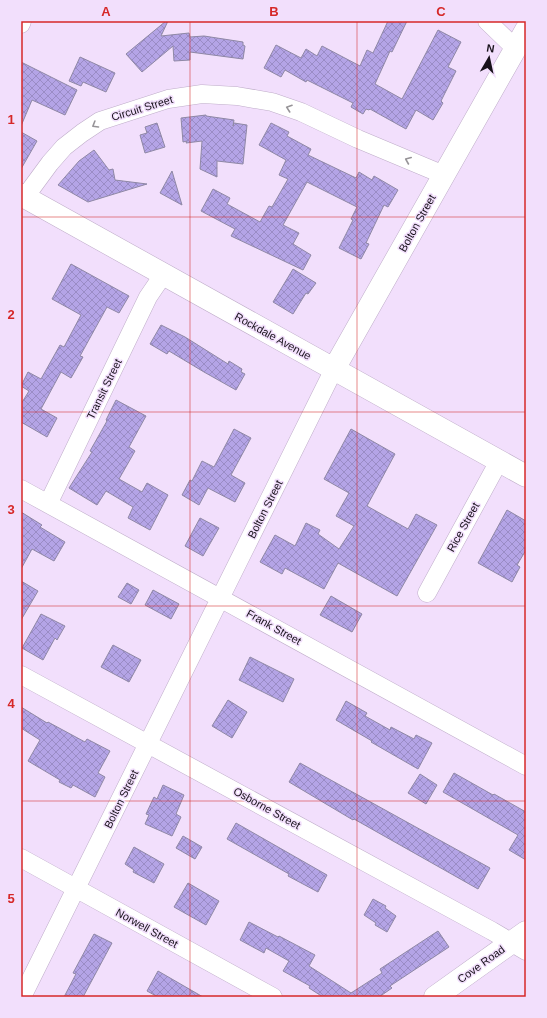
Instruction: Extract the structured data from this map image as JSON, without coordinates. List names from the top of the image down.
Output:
{
  "streets": {
    "main road": ["Bolton Street", "Rockdale Avenue", "Cove Road"],
    "street": [
      "Circuit Street",
      "Transit Street",
      "Rice Street",
      "Frank Street",
      "Osborne Street",
      "Norwell Street"
    ]
  },
  "crossings": [
    ["Circuit Street", "Bolton Street"],
    ["Circuit Street", "Rockdale Avenue"],
    ["Bolton Street", "Rockdale Avenue"],
    ["Bolton Street", "Frank Street"],
    ["Bolton Street", "Osborne Street"],
    ["Bolton Street", "Norwell Street"],
    ["Rockdale Avenue", "Transit Street"],
    ["Rockdale Avenue", "Rice Street"],
    ["Transit Street", "Frank Street"],
    ["Osborne Street", "Cove Road"]
  ],
  "one_way": ["Circuit Street"],
  "north": "top",
  "grid": {
    "columns": ["A", "B", "C"],
    "rows": [
      "1",
      "2",
      "3",
      "4",
      "5"
    ]
  }
}
